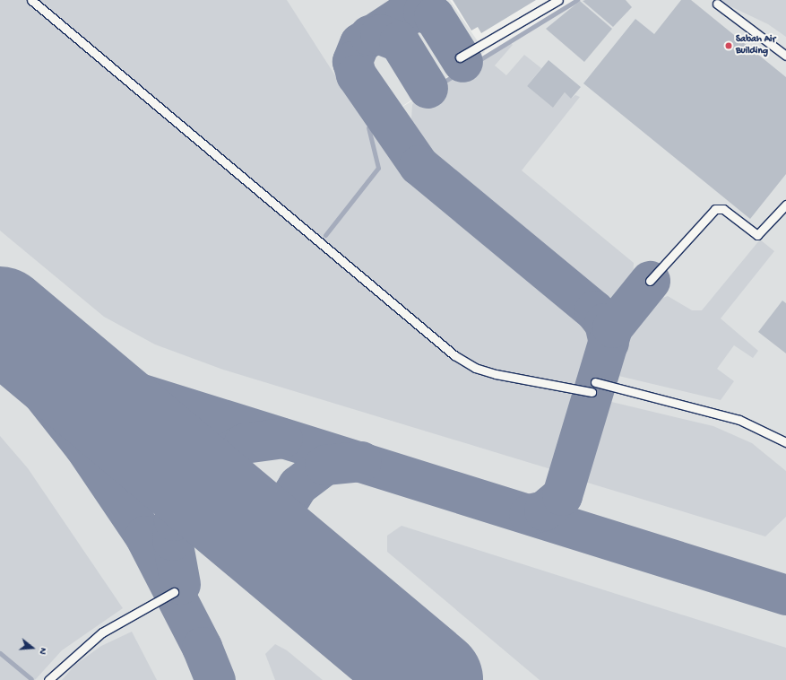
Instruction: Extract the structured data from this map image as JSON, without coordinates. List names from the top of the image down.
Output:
{
  "places": ["Sabah Air Building"],
  "north": "right"
}
